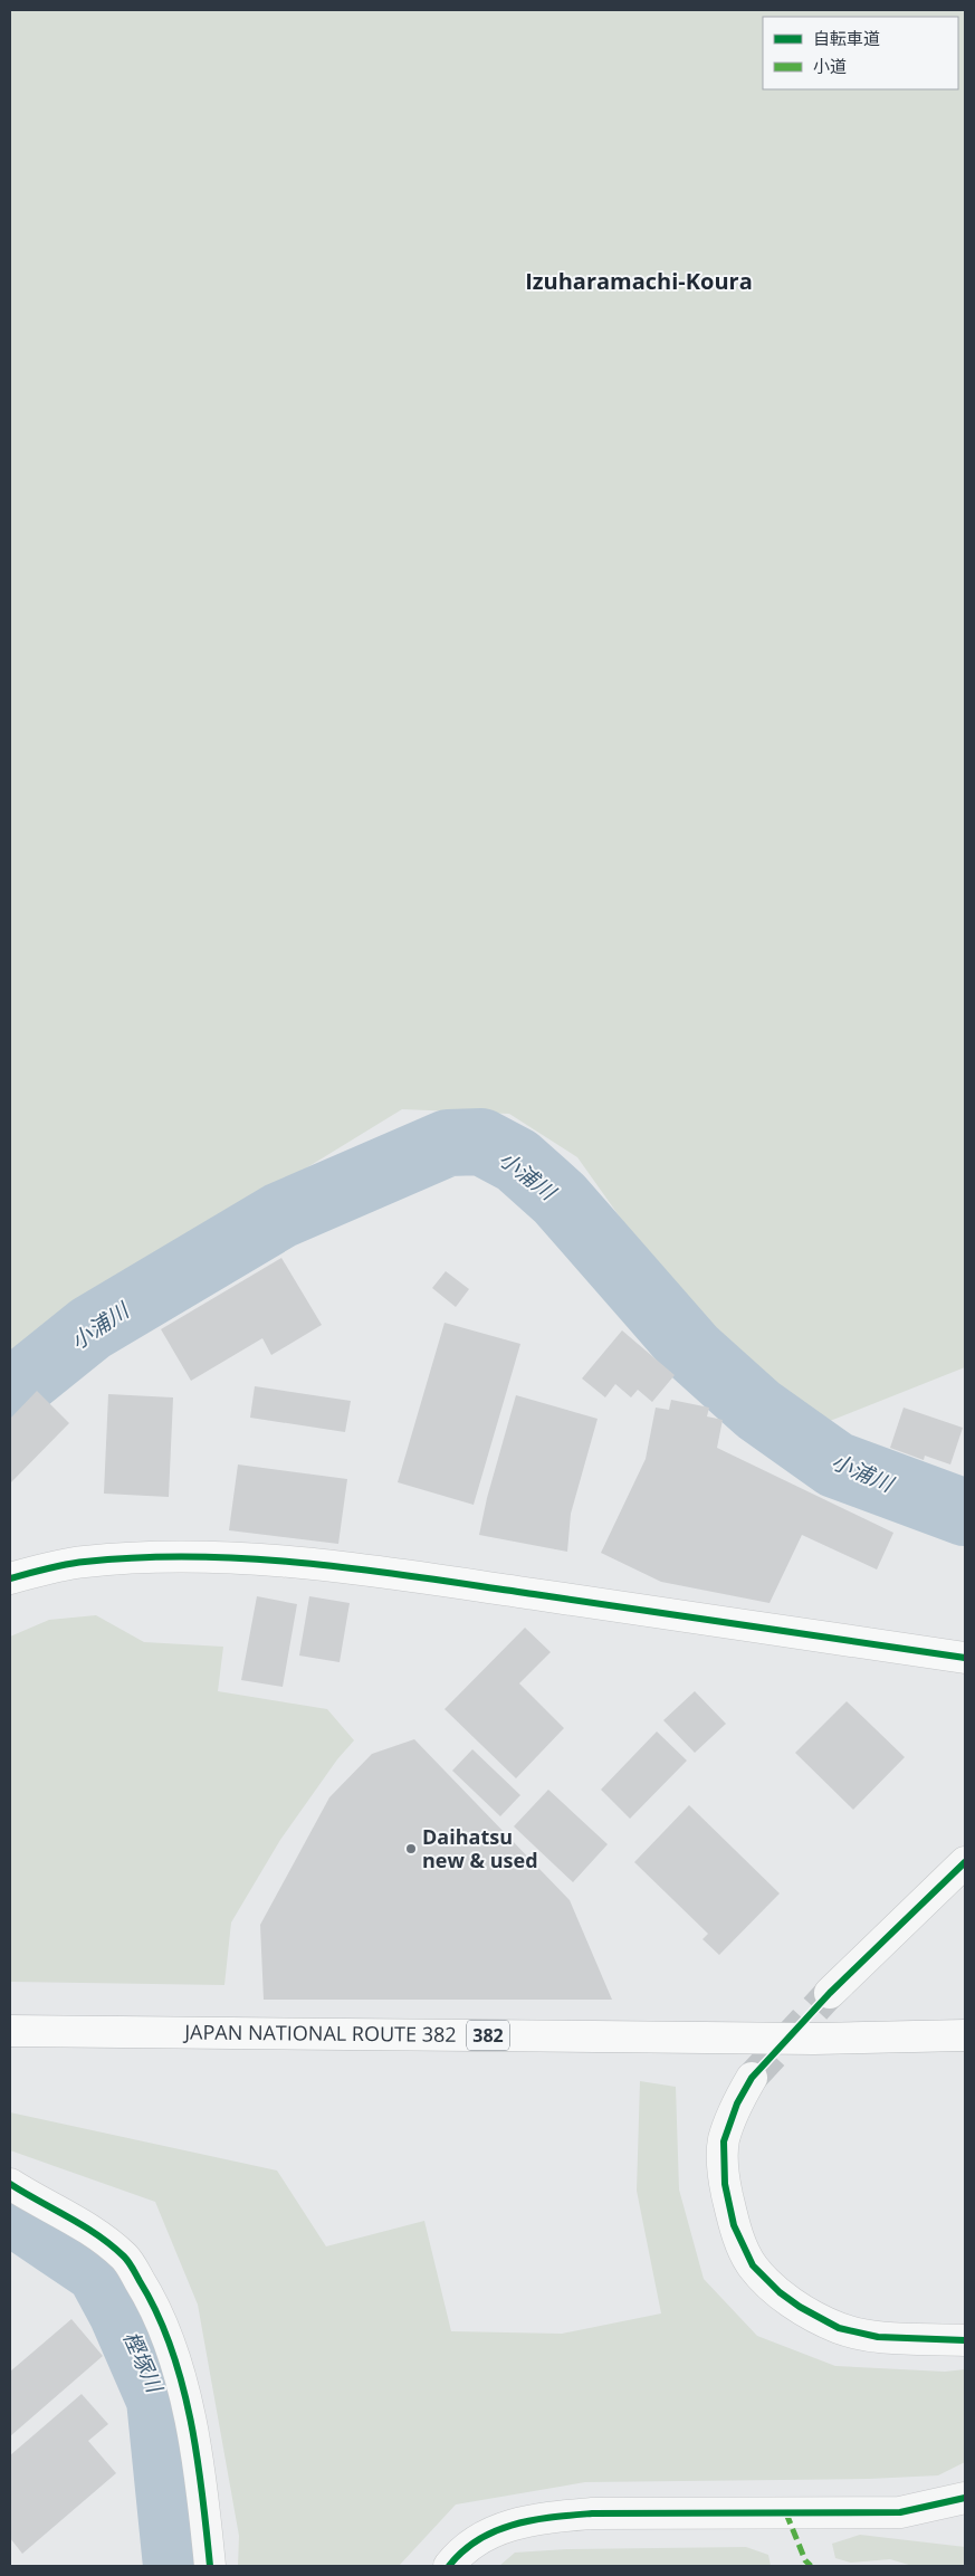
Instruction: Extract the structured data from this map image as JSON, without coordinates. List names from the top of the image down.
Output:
{
  "streets": {
    "main road": ["JAPAN NATIONAL ROUTE 382", "382"]
  },
  "districts": ["Izuharamachi-Koura"],
  "water": ["小浦川", "樫塚川"],
  "places": ["Daihatsu new & used"],
  "legend": ["自転車道", "小道"]
}
